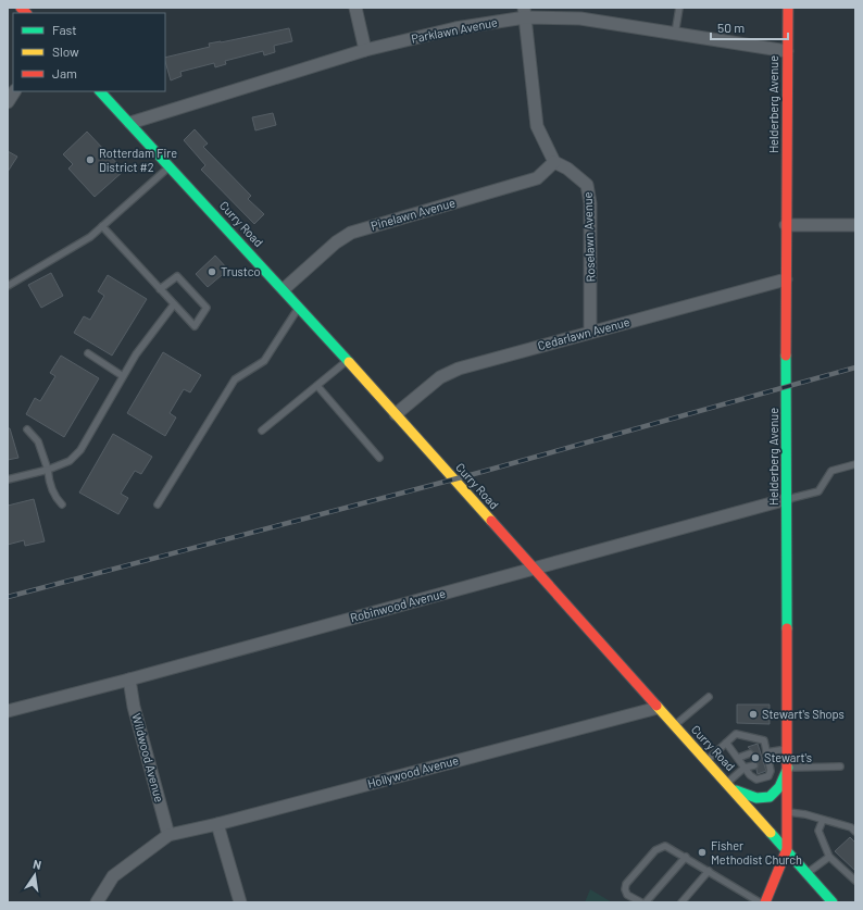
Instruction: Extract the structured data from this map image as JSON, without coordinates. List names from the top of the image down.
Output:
{
  "streets": {
    "main road": ["Helderberg Avenue", "Curry Road"],
    "street": [
      "Parklawn Avenue",
      "Pinelawn Avenue",
      "Roselawn Avenue",
      "Cedarlawn Avenue",
      "Robinwood Avenue",
      "Wildwood Avenue",
      "Hollywood Avenue"
    ]
  },
  "crossings": [
    ["Parklawn Avenue", "Helderberg Avenue"],
    ["Parklawn Avenue", "Curry Road"],
    ["Helderberg Avenue", "Curry Road"],
    ["Helderberg Avenue", "Cedarlawn Avenue"],
    ["Helderberg Avenue", "Robinwood Avenue"],
    ["Pinelawn Avenue", "Curry Road"],
    ["Pinelawn Avenue", "Roselawn Avenue"],
    ["Curry Road", "Cedarlawn Avenue"],
    ["Curry Road", "Robinwood Avenue"],
    ["Curry Road", "Hollywood Avenue"],
    ["Roselawn Avenue", "Cedarlawn Avenue"],
    ["Robinwood Avenue", "Wildwood Avenue"],
    ["Wildwood Avenue", "Hollywood Avenue"]
  ],
  "places": [
    "Rotterdam Fire District #2",
    "Trustco",
    "Stewart's Shops",
    "Stewart's",
    "Fisher Methodist Church"
  ],
  "legend": ["Fast", "Slow", "Jam"],
  "scale_bar": "50 m",
  "north": "top"
}
